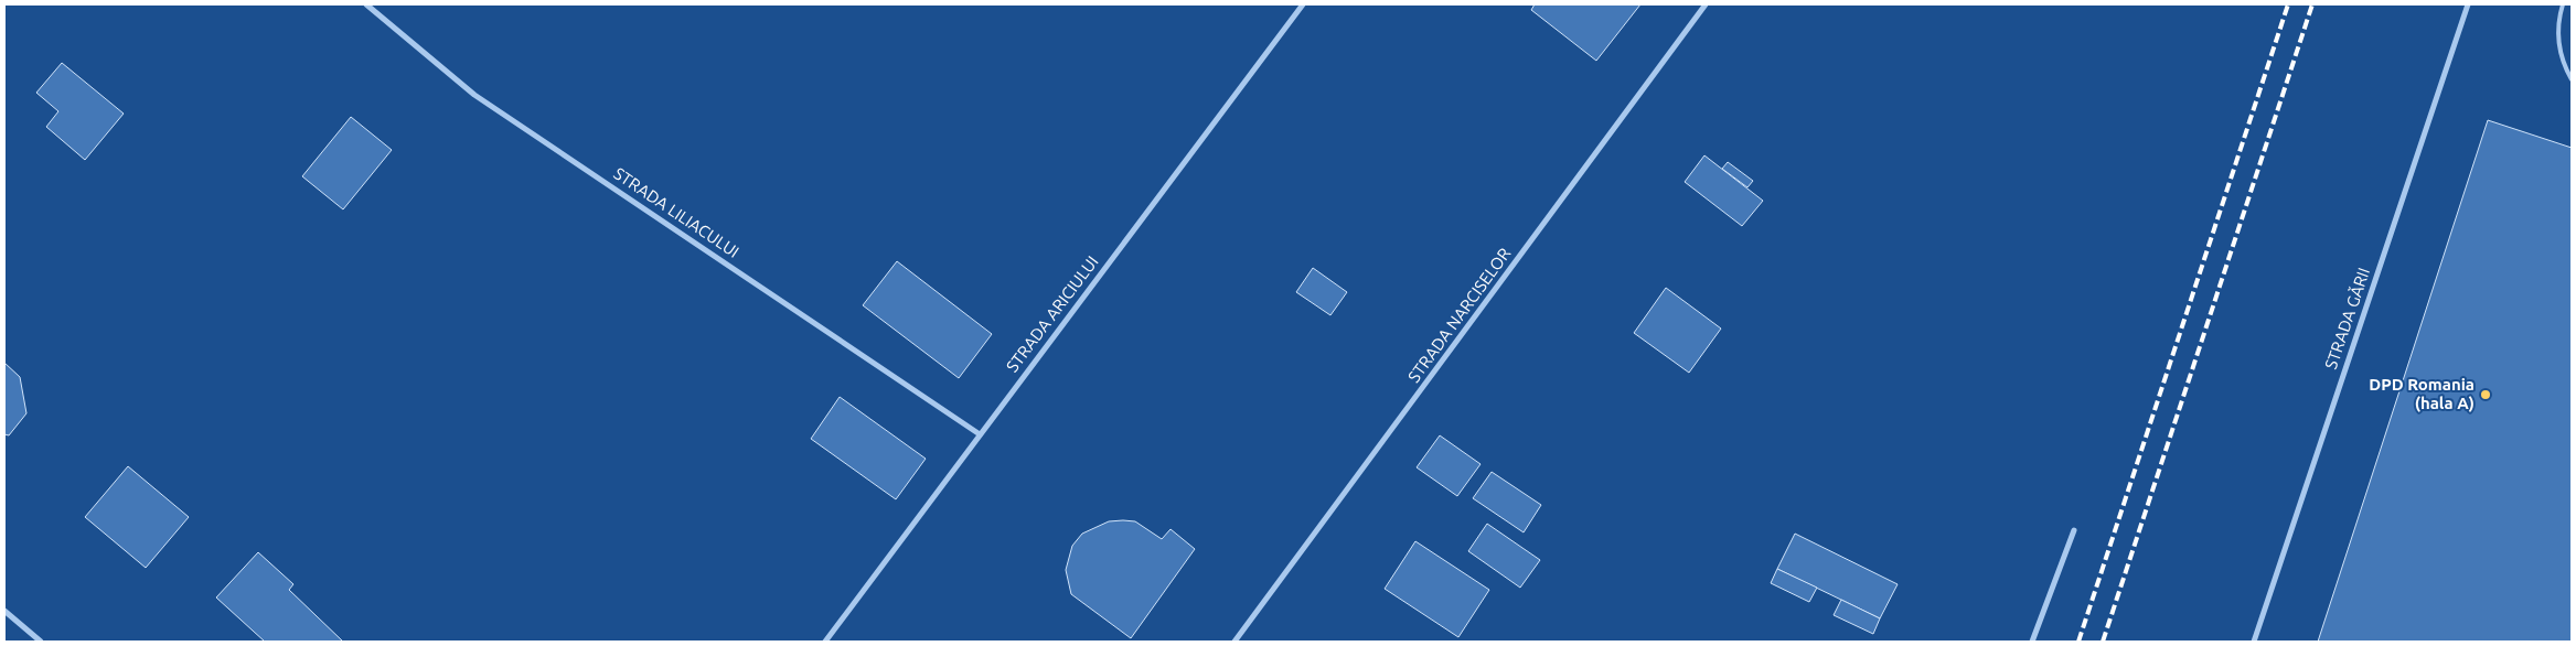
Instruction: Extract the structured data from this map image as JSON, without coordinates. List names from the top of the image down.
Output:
{
  "streets": {
    "street": [
      "STRADA LILIACULUI",
      "STRADA ARICIULUI",
      "STRADA NARCISELOR",
      "STRADA GĂRII"
    ]
  },
  "crossings": [
    ["STRADA LILIACULUI", "STRADA ARICIULUI"]
  ],
  "places": ["DPD Romania (hala A)"]
}
